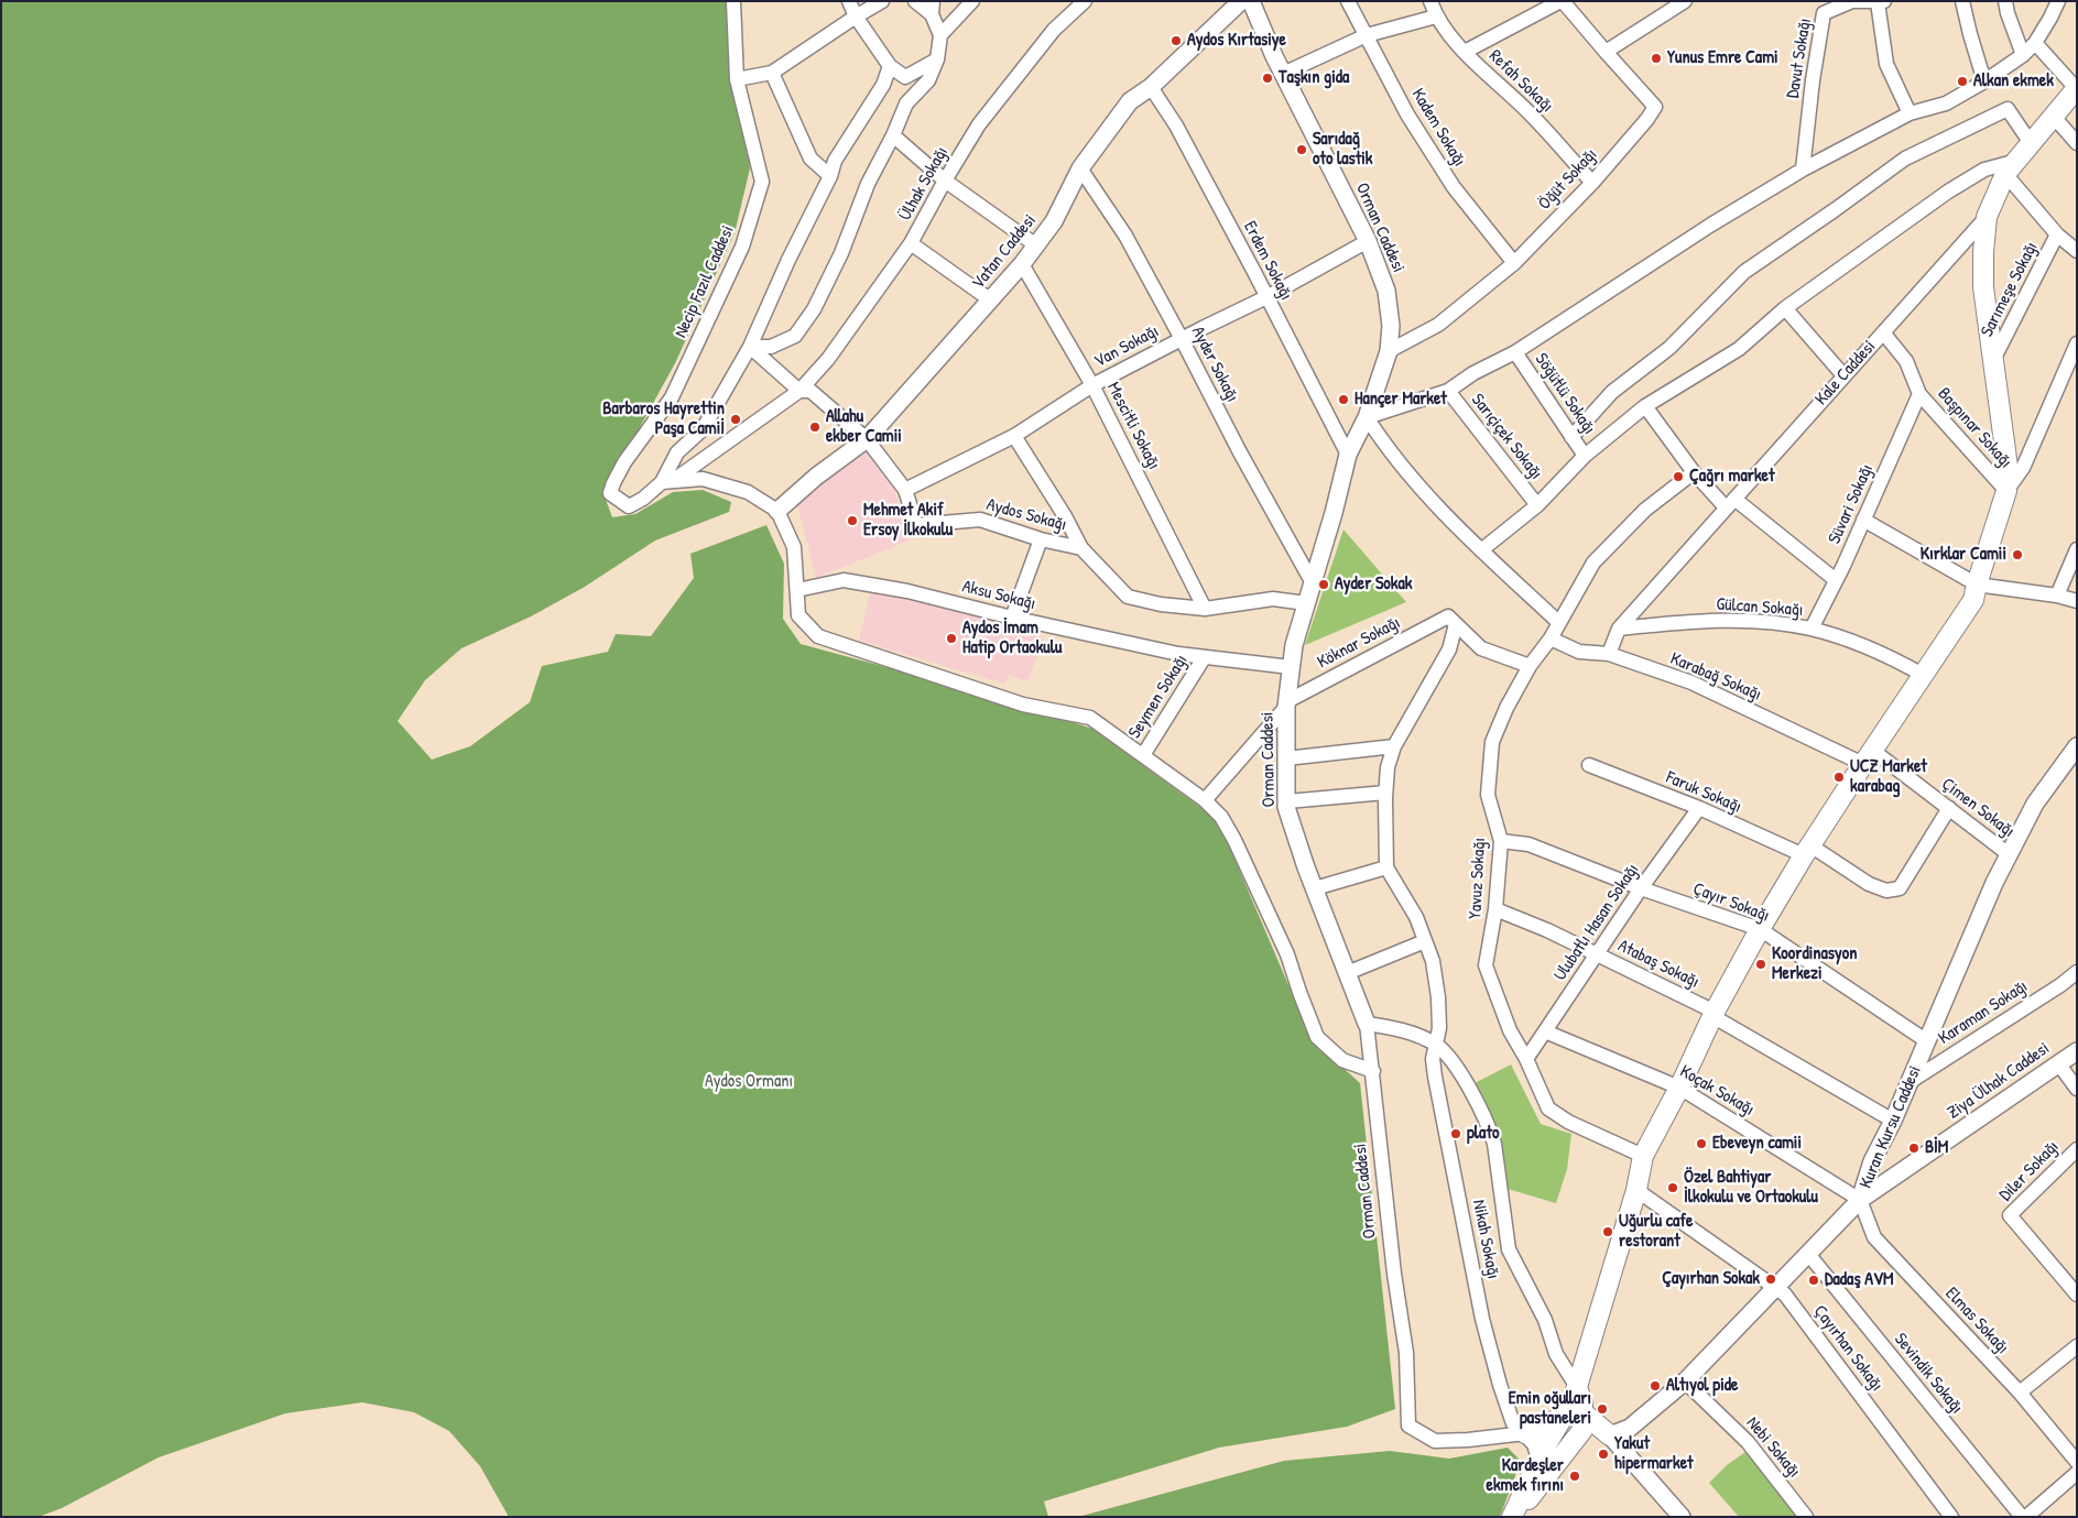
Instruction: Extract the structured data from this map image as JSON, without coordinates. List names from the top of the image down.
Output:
{
  "streets": {
    "main road": ["Kale Caddesi"],
    "street": [
      "Davut Sokağı",
      "Refah Sokağı",
      "Kadem Sokağı",
      "Öğüt Sokağı",
      "Ülhak Sokağı",
      "Orman Caddesi",
      "Vatan Caddesi",
      "Erdem Sokağı",
      "Necip Fazıl Caddesi",
      "Sarımeşe Sokağı",
      "Van Sokağı",
      "Ayder Sokağı",
      "Söğütlü Sokağı",
      "Mescitli Sokağı",
      "Başpınar Sokağı",
      "Sarıçiçek Sokağı",
      "Süvari Sokağı",
      "Aydos Sokağı",
      "Aksu Sokağı",
      "Gülcan Sokağı",
      "Köknar Sokağı",
      "Karabağ Sokağı",
      "Seymen Sokağı",
      "Faruk Sokağı",
      "Çimen Sokağı",
      "Yavuz Sokağı",
      "Çayır Sokağı",
      "Ulubatlı Hasan Sokağı",
      "Atabaş Sokağı",
      "Karaman Sokağı",
      "Ziya Ülhak Caddesi",
      "Koçak Sokağı",
      "Kuran Kursu Caddesi",
      "Diler Sokağı",
      "Nikah Sokağı",
      "Elmas Sokağı",
      "Çayırhan Sokağı",
      "Sevindik Sokağı",
      "Nebi Sokağı"
    ]
  },
  "crossings": [
    ["Refah Sokağı", "Öğüt Sokağı"],
    ["Kadem Sokağı", "Öğüt Sokağı"],
    ["Öğüt Sokağı", "Orman Caddesi"],
    ["Ülhak Sokağı", "Necip Fazıl Caddesi"],
    ["Ülhak Sokağı", "Aydos Sokağı"],
    ["Orman Caddesi", "Erdem Sokağı"],
    ["Orman Caddesi", "Van Sokağı"],
    ["Orman Caddesi", "Ayder Sokağı"],
    ["Orman Caddesi", "Aydos Sokağı"],
    ["Orman Caddesi", "Aksu Sokağı"],
    ["Orman Caddesi", "Köknar Sokağı"],
    ["Orman Caddesi", "Nikah Sokağı"],
    ["Vatan Caddesi", "Erdem Sokağı"],
    ["Vatan Caddesi", "Ayder Sokağı"],
    ["Vatan Caddesi", "Mescitli Sokağı"],
    ["Vatan Caddesi", "Aydos Sokağı"],
    ["Erdem Sokağı", "Van Sokağı"],
    ["Van Sokağı", "Ayder Sokağı"],
    ["Van Sokağı", "Mescitli Sokağı"],
    ["Van Sokağı", "Aydos Sokağı"],
    ["Kale Caddesi", "Başpınar Sokağı"],
    ["Kale Caddesi", "Gülcan Sokağı"],
    ["Kale Caddesi", "Karabağ Sokağı"],
    ["Mescitli Sokağı", "Aydos Sokağı"],
    ["Başpınar Sokağı", "Süvari Sokağı"],
    ["Süvari Sokağı", "Gülcan Sokağı"],
    ["Aksu Sokağı", "Seymen Sokağı"],
    ["Karabağ Sokağı", "Çimen Sokağı"],
    ["Karabağ Sokağı", "Yavuz Sokağı"],
    ["Faruk Sokağı", "Çimen Sokağı"],
    ["Faruk Sokağı", "Ulubatlı Hasan Sokağı"],
    ["Çimen Sokağı", "Kuran Kursu Caddesi"],
    ["Yavuz Sokağı", "Çayır Sokağı"],
    ["Yavuz Sokağı", "Ulubatlı Hasan Sokağı"],
    ["Yavuz Sokağı", "Atabaş Sokağı"],
    ["Çayır Sokağı", "Ulubatlı Hasan Sokağı"],
    ["Çayır Sokağı", "Kuran Kursu Caddesi"],
    ["Ulubatlı Hasan Sokağı", "Atabaş Sokağı"],
    ["Ulubatlı Hasan Sokağı", "Koçak Sokağı"],
    ["Atabaş Sokağı", "Kuran Kursu Caddesi"],
    ["Karaman Sokağı", "Kuran Kursu Caddesi"],
    ["Ziya Ülhak Caddesi", "Koçak Sokağı"],
    ["Ziya Ülhak Caddesi", "Kuran Kursu Caddesi"],
    ["Ziya Ülhak Caddesi", "Elmas Sokağı"],
    ["Koçak Sokağı", "Kuran Kursu Caddesi"],
    ["Koçak Sokağı", "Elmas Sokağı"],
    ["Kuran Kursu Caddesi", "Elmas Sokağı"],
    ["Kuran Kursu Caddesi", "Çayırhan Sokağı"],
    ["Kuran Kursu Caddesi", "Sevindik Sokağı"],
    ["Kuran Kursu Caddesi", "Nebi Sokağı"]
  ],
  "parks": ["Aydos Ormanı"],
  "places": [
    "Aydos Kırtasiye",
    "Yunus Emre Cami",
    "Taşkın gida",
    "Alkan ekmek",
    "Sarıdağ oto lastik",
    "Hançer Market",
    "Barbaros Hayrettin Paşa Camiİ",
    "Allahu ekber Camii",
    "Çağrı market",
    "Mehmet Akif Ersoy İlkokulu",
    "Kırklar Camii",
    "Ayder Sokak",
    "Aydos İmam Hatip Ortaokulu",
    "UCZ Market karabag",
    "Koordinasyon Merkezi",
    "plato",
    "Ebeveyn camii",
    "BİM",
    "Özel Bahtiyar İlkokulu ve Ortaokulu",
    "Uğurlu cafe restorant",
    "Çayırhan Sokak",
    "Dadaş AVM",
    "Altıyol pide",
    "Emin oğulları pastaneleri",
    "Yakut hipermarket",
    "Kardeşler ekmek fırını"
  ]
}
